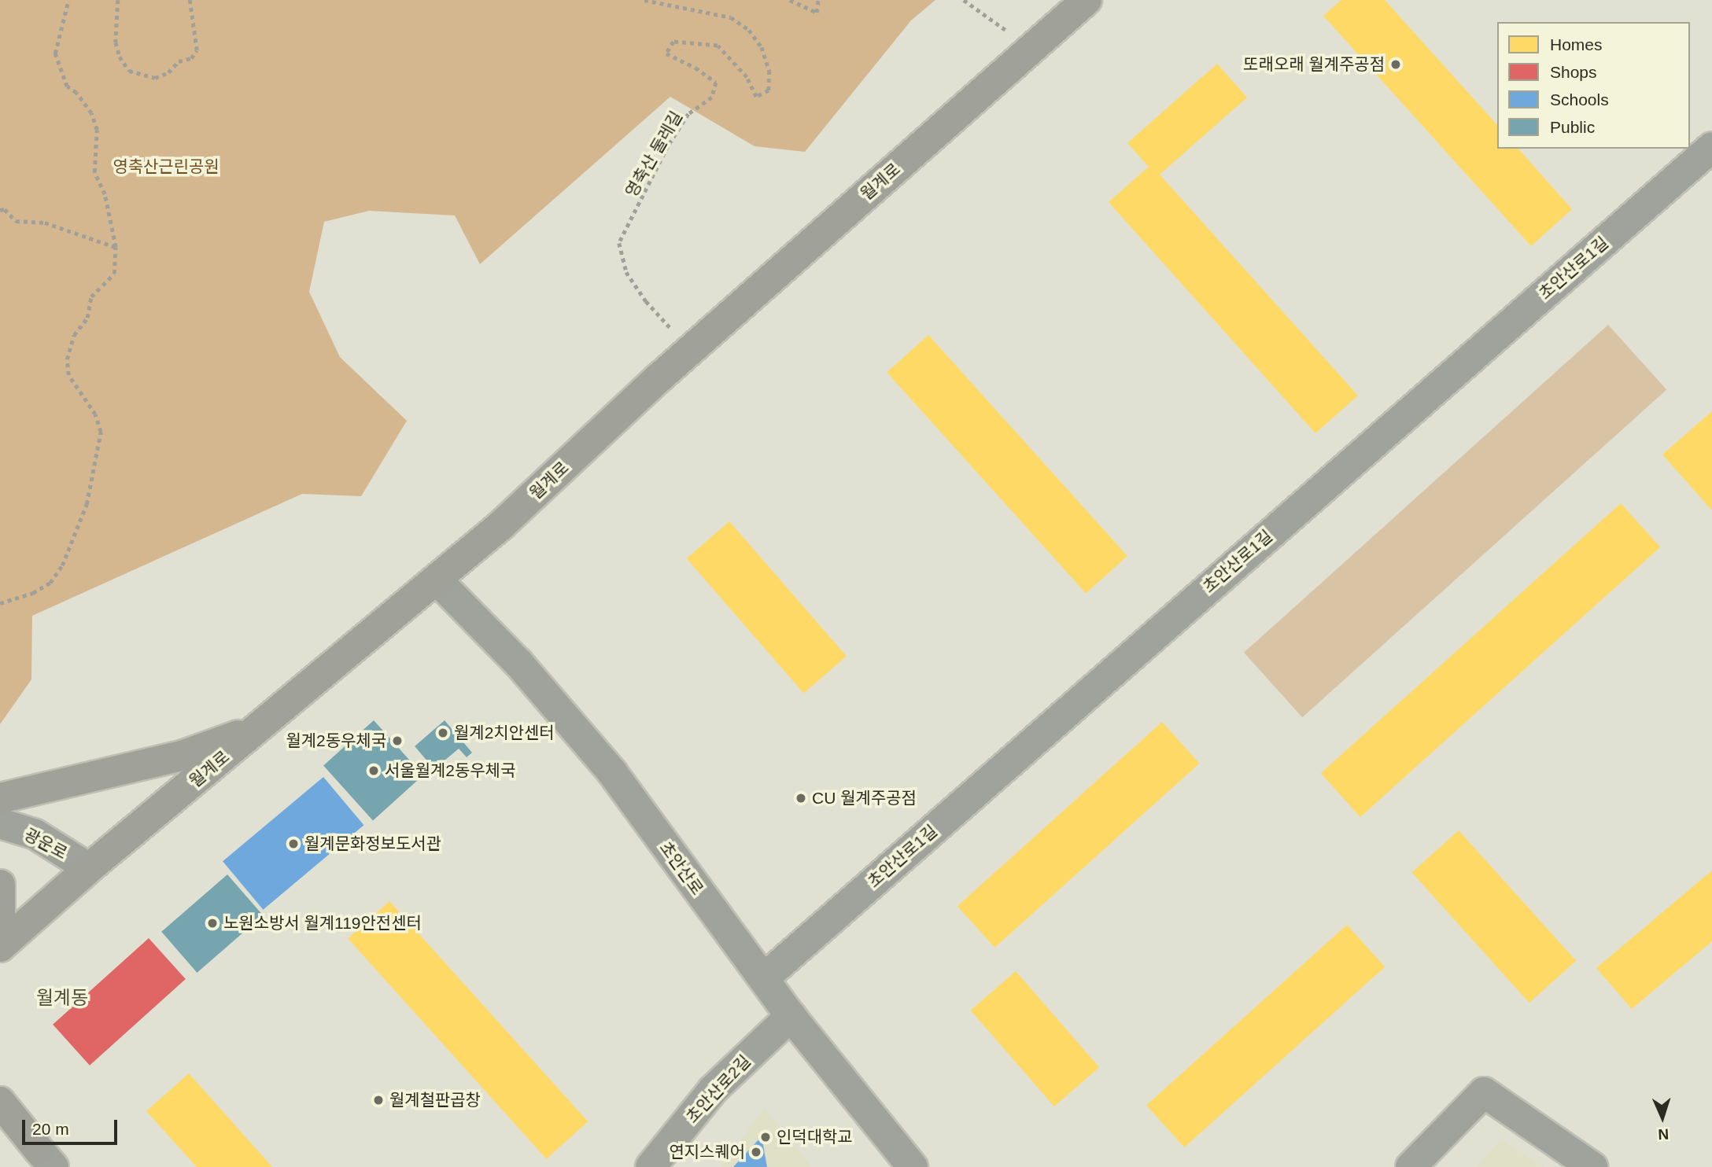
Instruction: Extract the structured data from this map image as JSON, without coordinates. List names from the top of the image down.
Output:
{
  "streets": {
    "main road": ["월계로"],
    "street": [
      "초안산로1길",
      "광운로",
      "초안산로",
      "초안산로2길"
    ],
    "path": ["영축산 둘레길"]
  },
  "crossings": [
    ["월계로", "광운로"],
    ["월계로", "초안산로"],
    ["초안산로1길", "초안산로"],
    ["초안산로", "초안산로2길"]
  ],
  "districts": ["월계동"],
  "parks": ["영축산근린공원"],
  "places": [
    "또래오래 월계주공점",
    "월계2치안센터",
    "월계2동우체국",
    "서울월계2동우체국",
    "CU 월계주공점",
    "월계문화정보도서관",
    "노원소방서 월계119안전센터",
    "월계철판곱창",
    "인덕대학교",
    "연지스퀘어"
  ],
  "legend": [
    "Homes",
    "Shops",
    "Schools",
    "Public"
  ],
  "scale_bar": "20 m",
  "north": "bottom"
}
